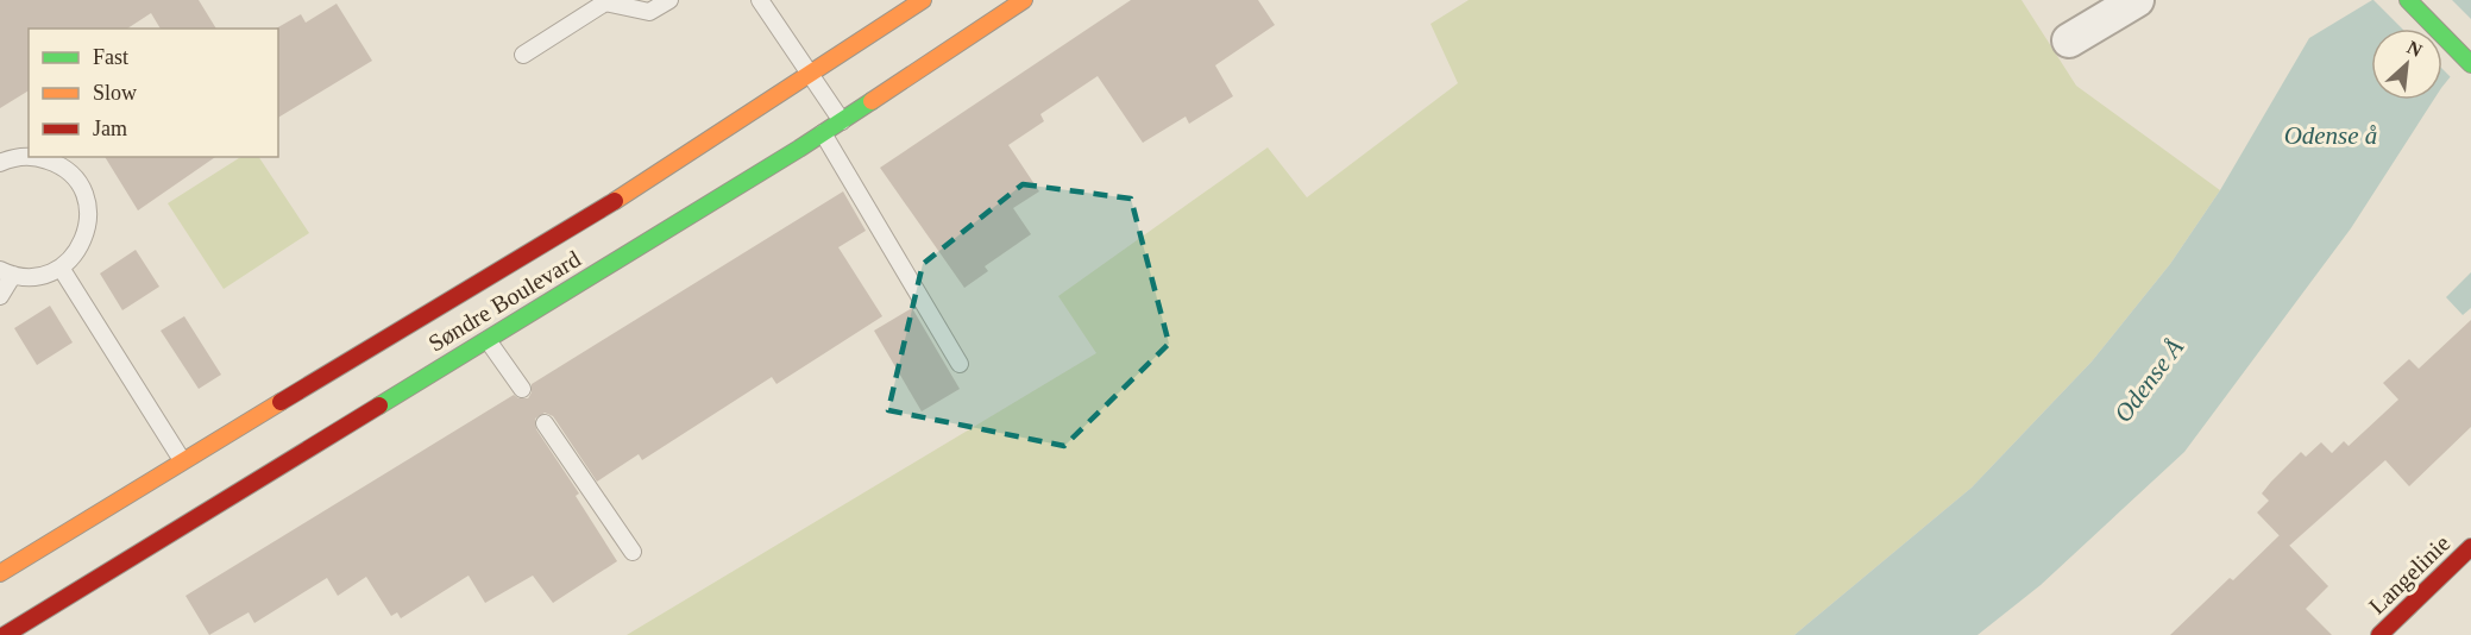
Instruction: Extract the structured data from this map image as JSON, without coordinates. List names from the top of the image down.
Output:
{
  "streets": {
    "street": ["Søndre Boulevard", "Langelinie"]
  },
  "water": ["Odense å", "Odense Å"],
  "legend": ["Fast", "Slow", "Jam"],
  "north": "top right"
}
